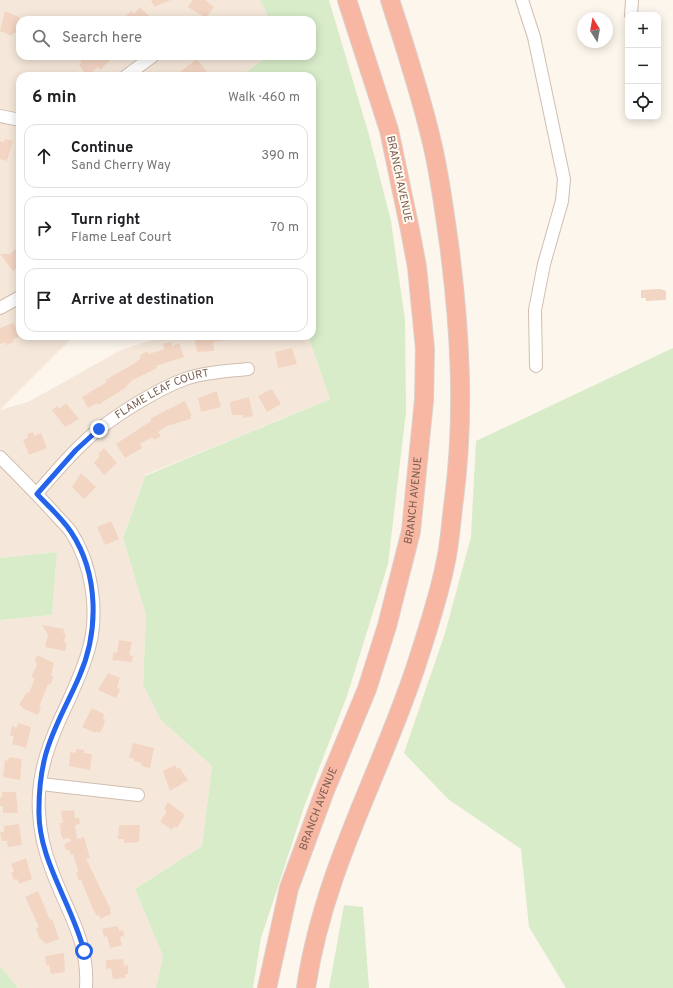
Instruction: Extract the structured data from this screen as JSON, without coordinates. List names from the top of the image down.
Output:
{
  "streets": {
    "highway": ["BRANCH AVENUE"],
    "street": ["FLAME LEAF COURT"]
  },
  "north": "top",
  "page": {
    "map_buttons": ["+", "−"],
    "search": "Search here",
    "heading": ["6 min", "Walk · 460 m"],
    "list": [
      ["Continue", "Sand Cherry Way", "390 m"],
      ["Turn right", "Flame Leaf Court", "70 m"],
      "Arrive at destination"
    ]
  }
}
